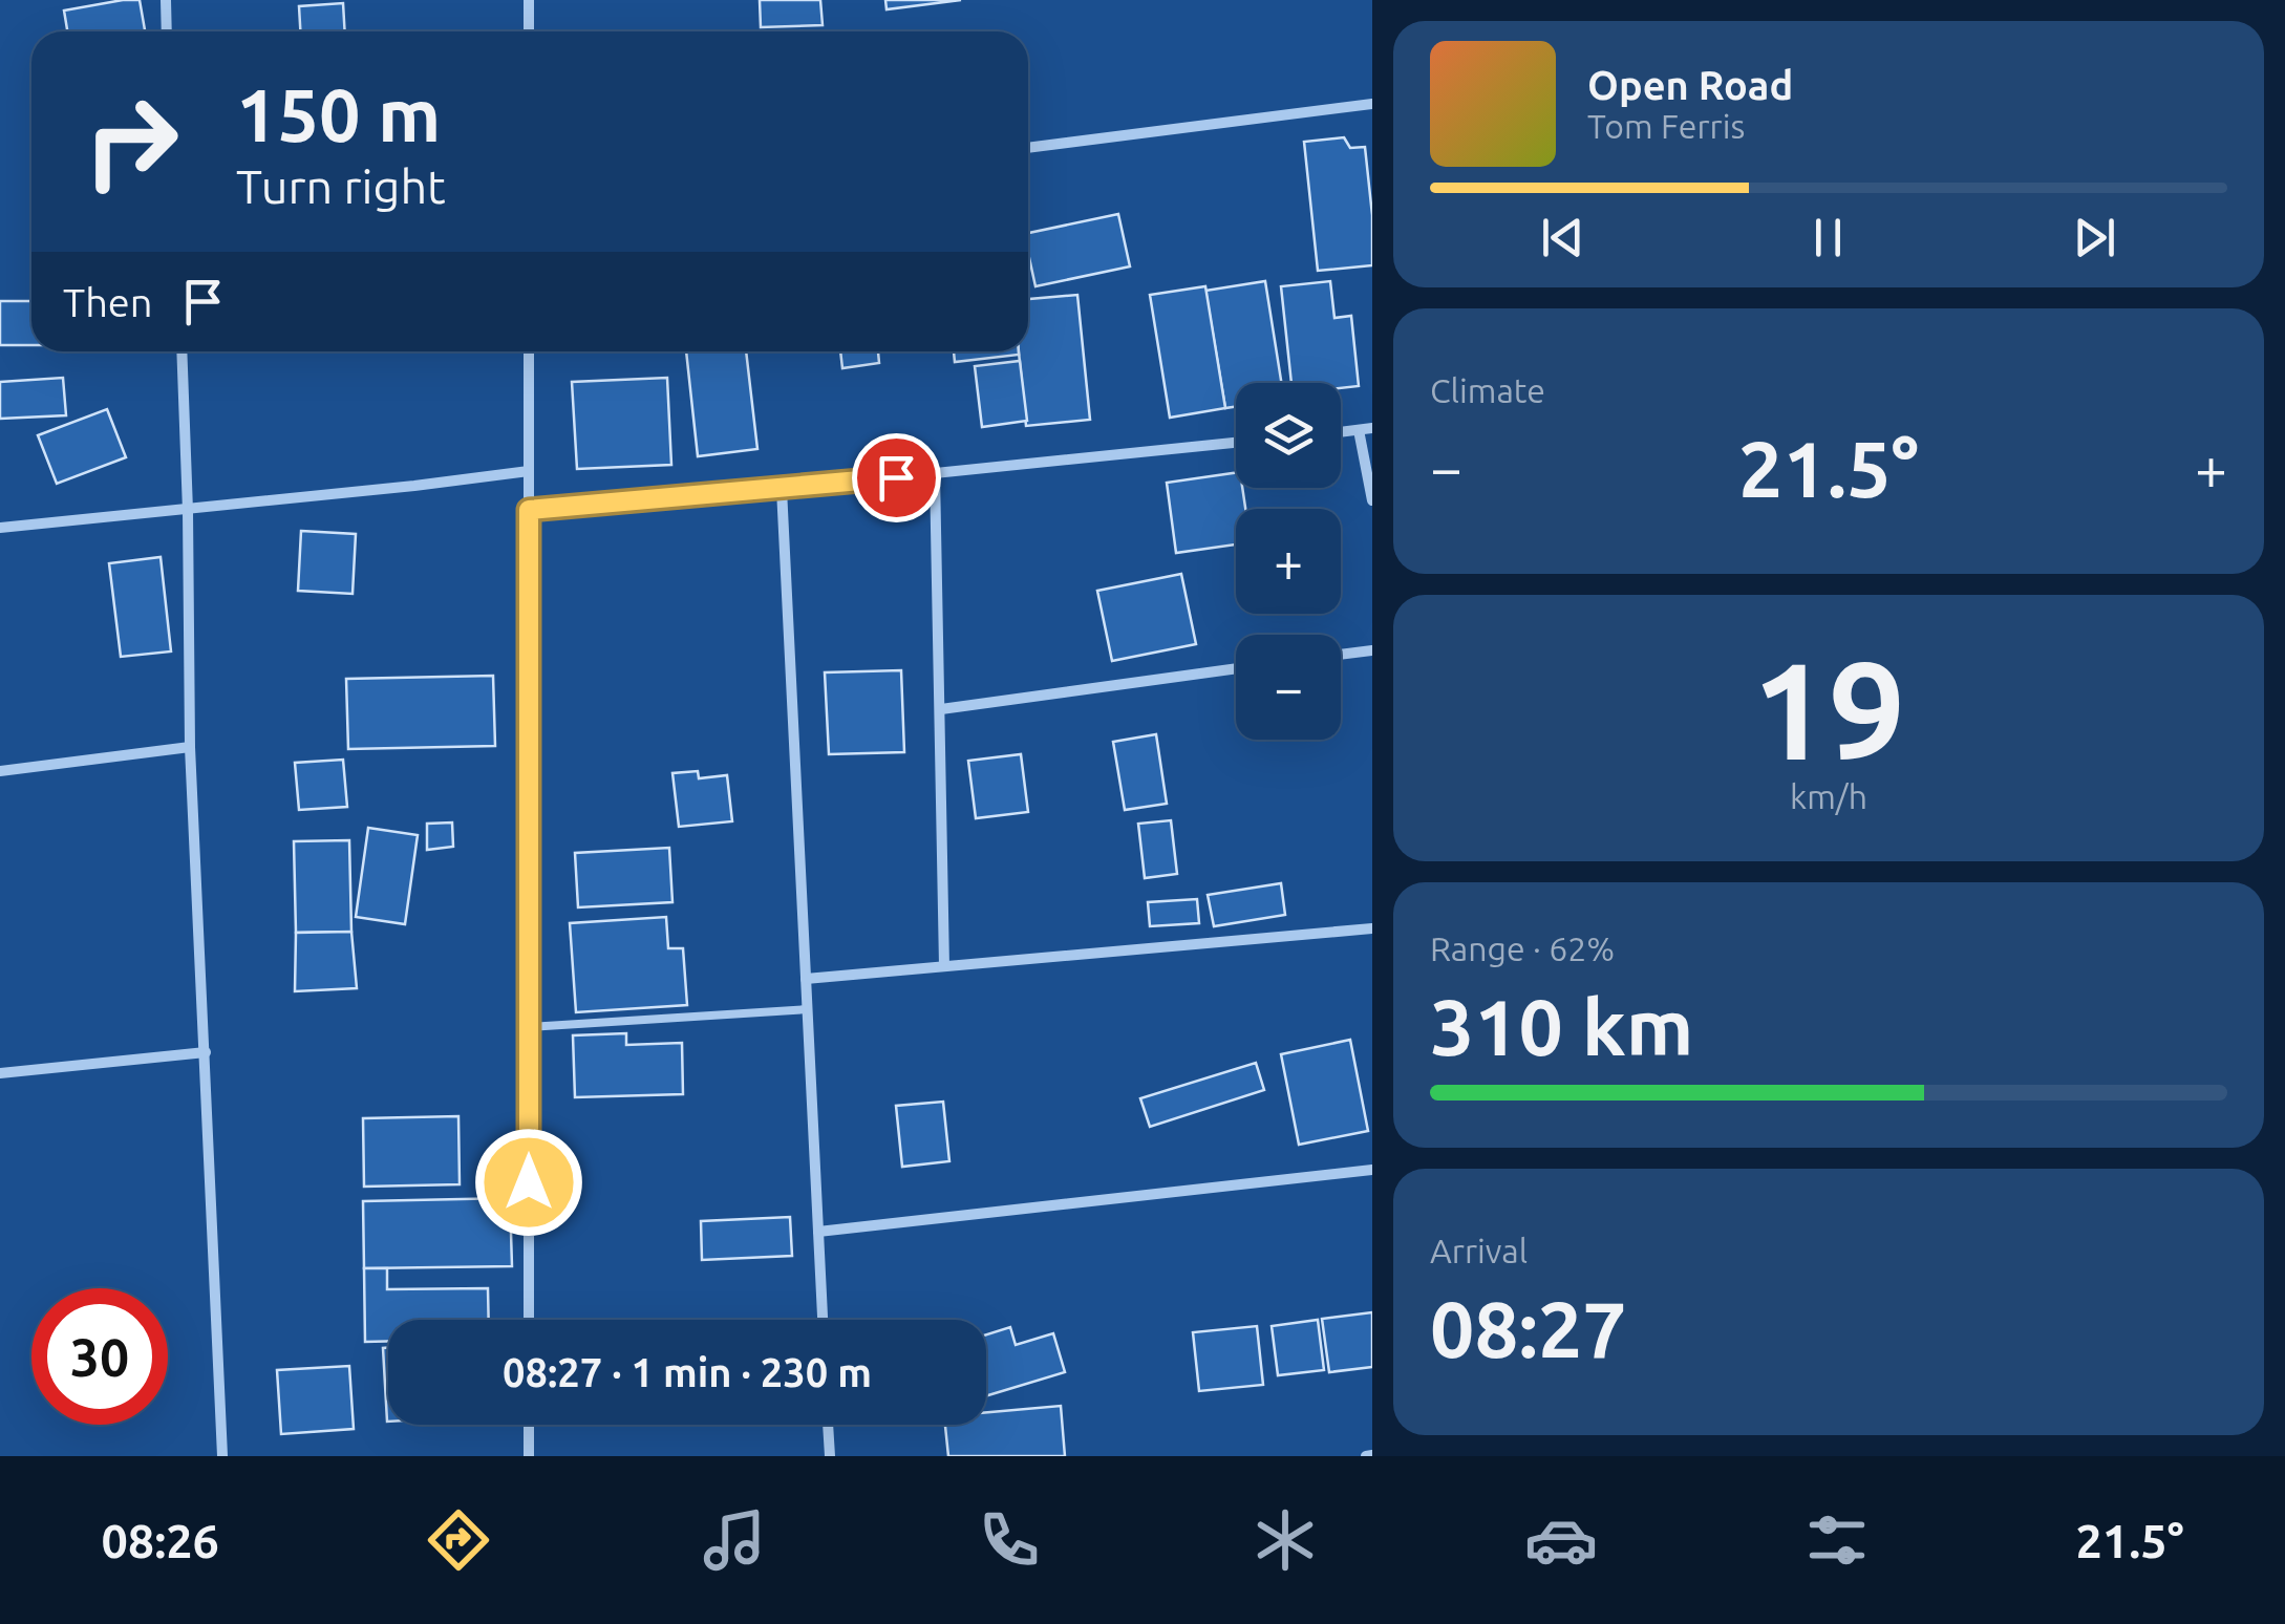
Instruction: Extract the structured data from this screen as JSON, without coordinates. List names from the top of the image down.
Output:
{
  "page": {
    "turn": ["150 m", "Turn right"],
    "song": ["Open Road", "Tom Ferris"],
    "then": "Then",
    "tile": [
      "Climate",
      ["19", "km/h"],
      ["Range · 62%", "310 km"],
      ["Arrival", "08:27"]
    ],
    "map_buttons": ["+", "−"],
    "heat": ["−", "21.5°", "+"],
    "limit": "30",
    "trip": "08:27 · 1 min · 230 m",
    "tabs": ["08:26", "21.5°"]
  }
}
